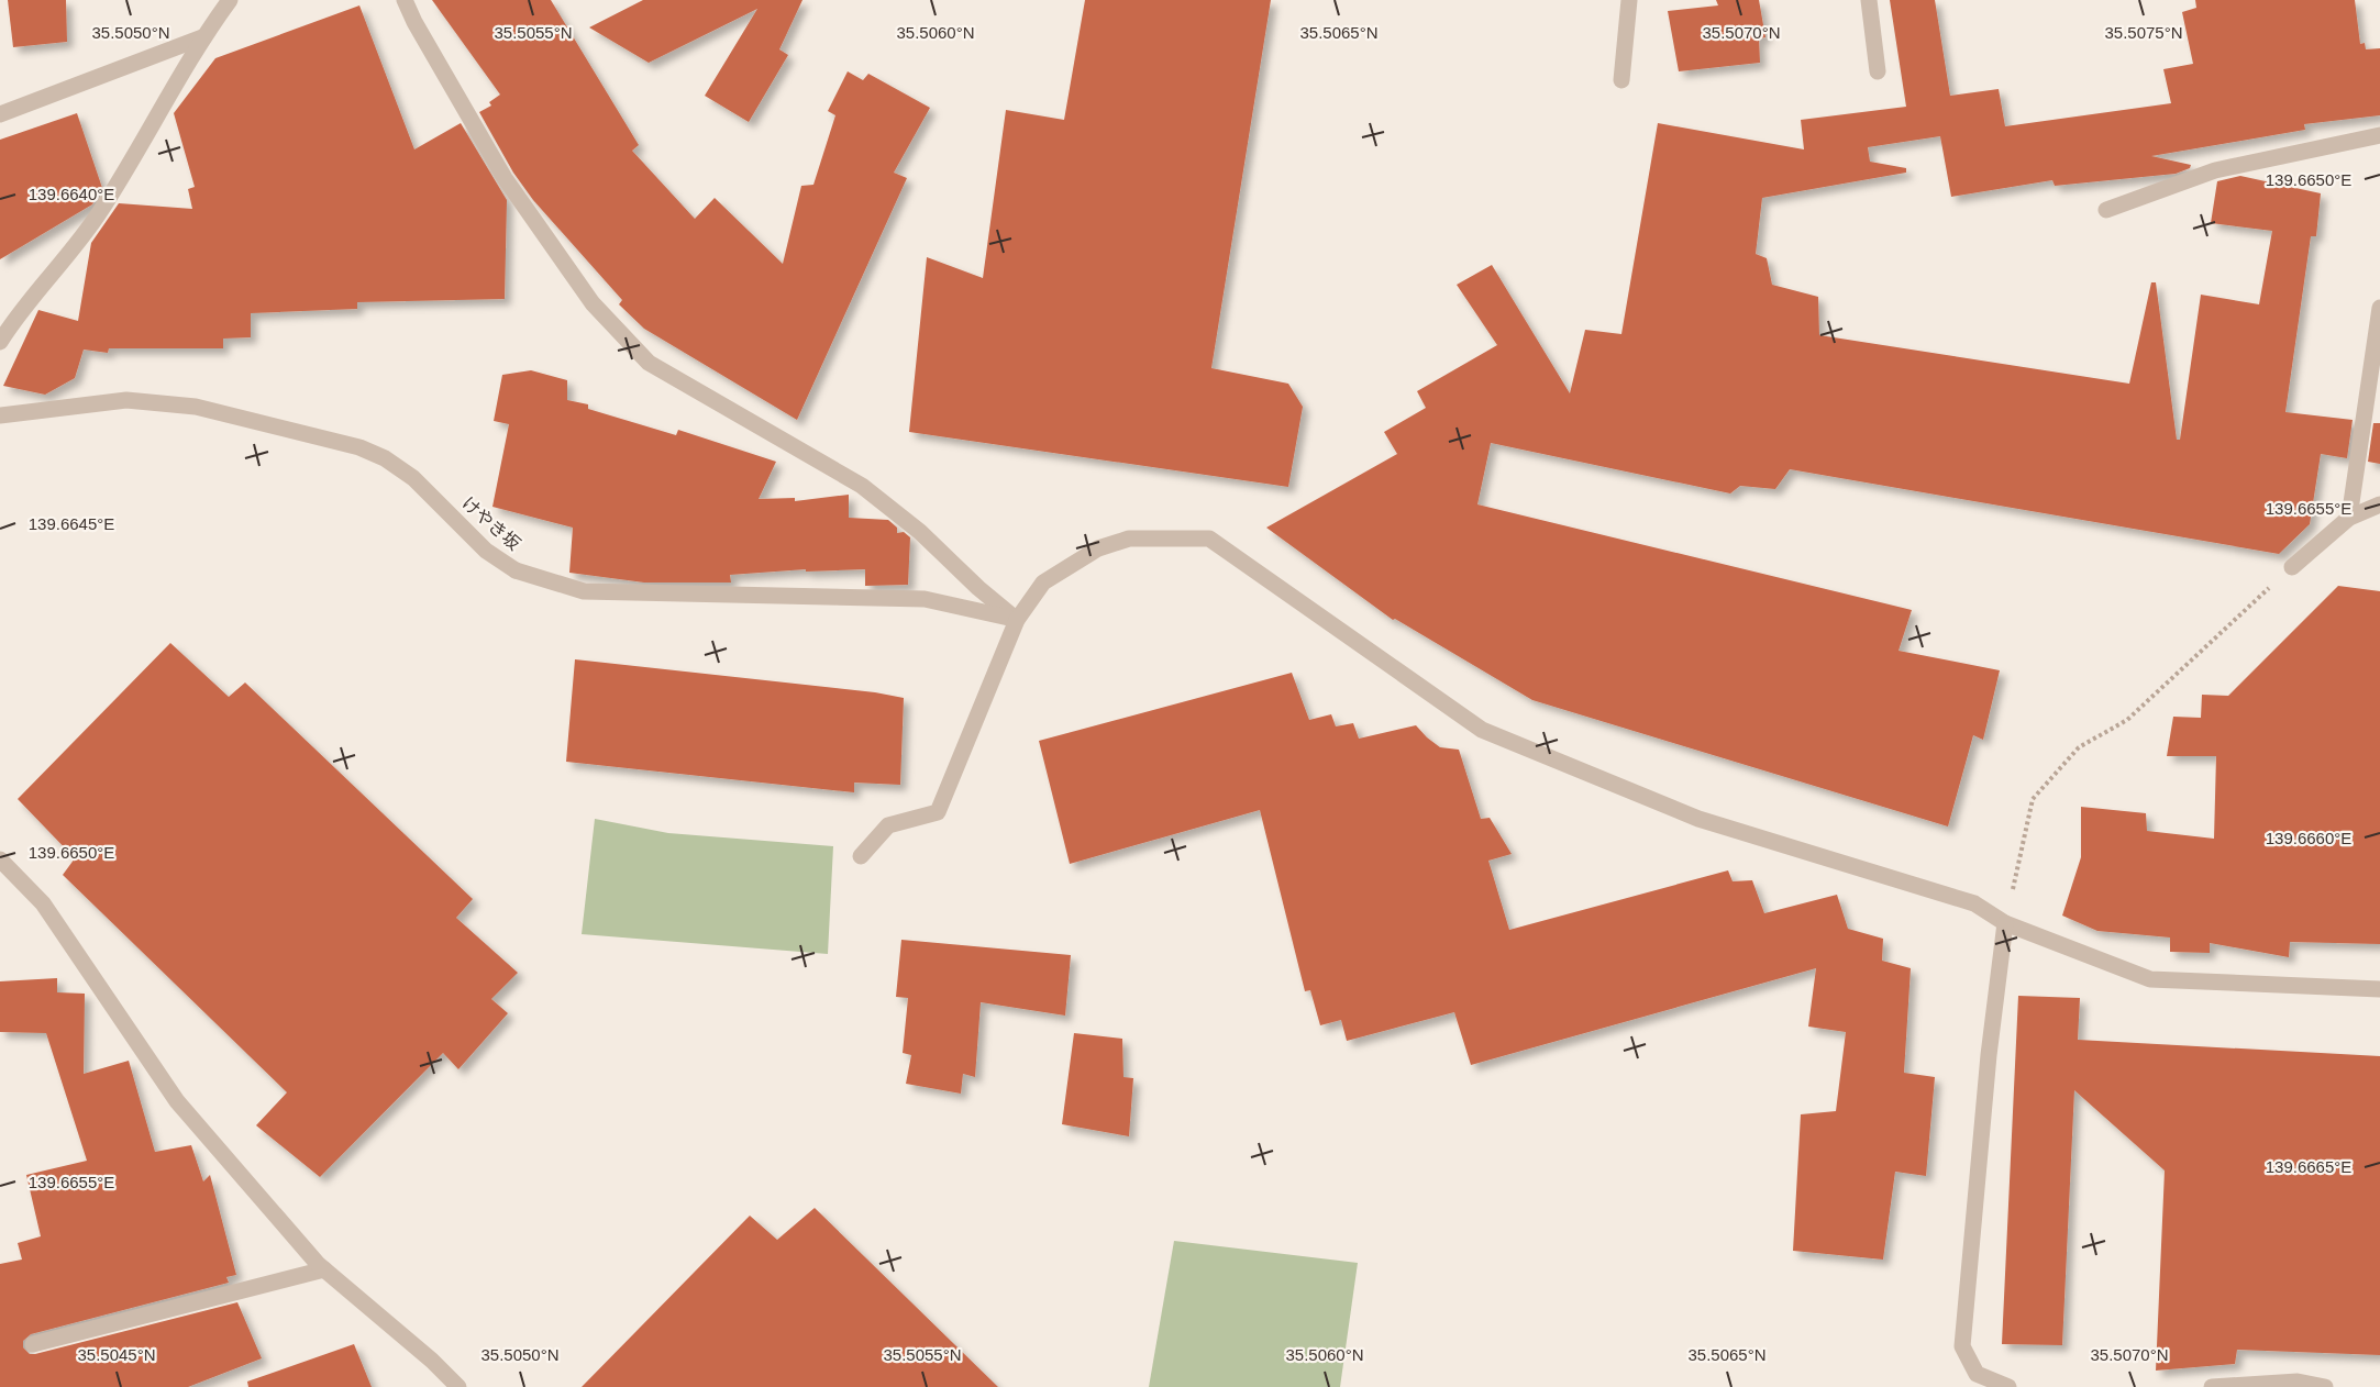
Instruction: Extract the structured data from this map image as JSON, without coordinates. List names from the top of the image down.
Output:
{
  "streets": {
    "street": ["けやき坂"]
  },
  "coordinates": [
    "35.5050°N",
    "35.5055°N",
    "35.5060°N",
    "35.5065°N",
    "35.5070°N",
    "35.5075°N",
    "139.6650°E",
    "139.6640°E",
    "139.6655°E",
    "139.6645°E",
    "139.6660°E",
    "139.6665°E",
    "35.5045°N"
  ]
}
